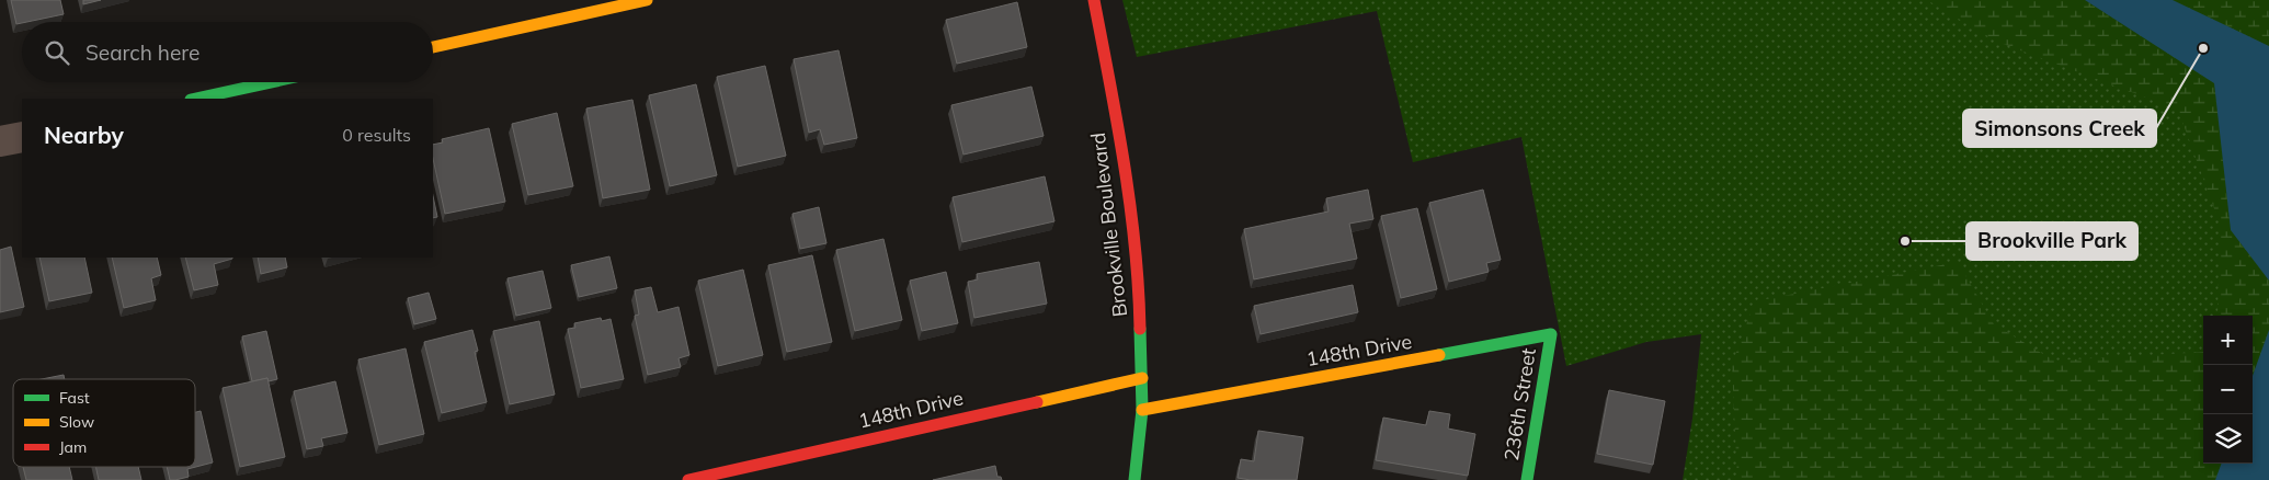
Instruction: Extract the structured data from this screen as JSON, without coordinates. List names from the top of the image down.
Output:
{
  "streets": {
    "street": ["Brookville Boulevard", "148th Drive", "236th Street"]
  },
  "crossings": [
    ["Brookville Boulevard", "148th Drive"],
    ["148th Drive", "236th Street"]
  ],
  "places": ["Simonsons Creek", "Brookville Park"],
  "legend": ["Fast", "Slow", "Jam"],
  "page": {
    "search": "Search here",
    "heading": ["Nearby", "0 results"],
    "map_buttons": ["+", "−"]
  }
}
